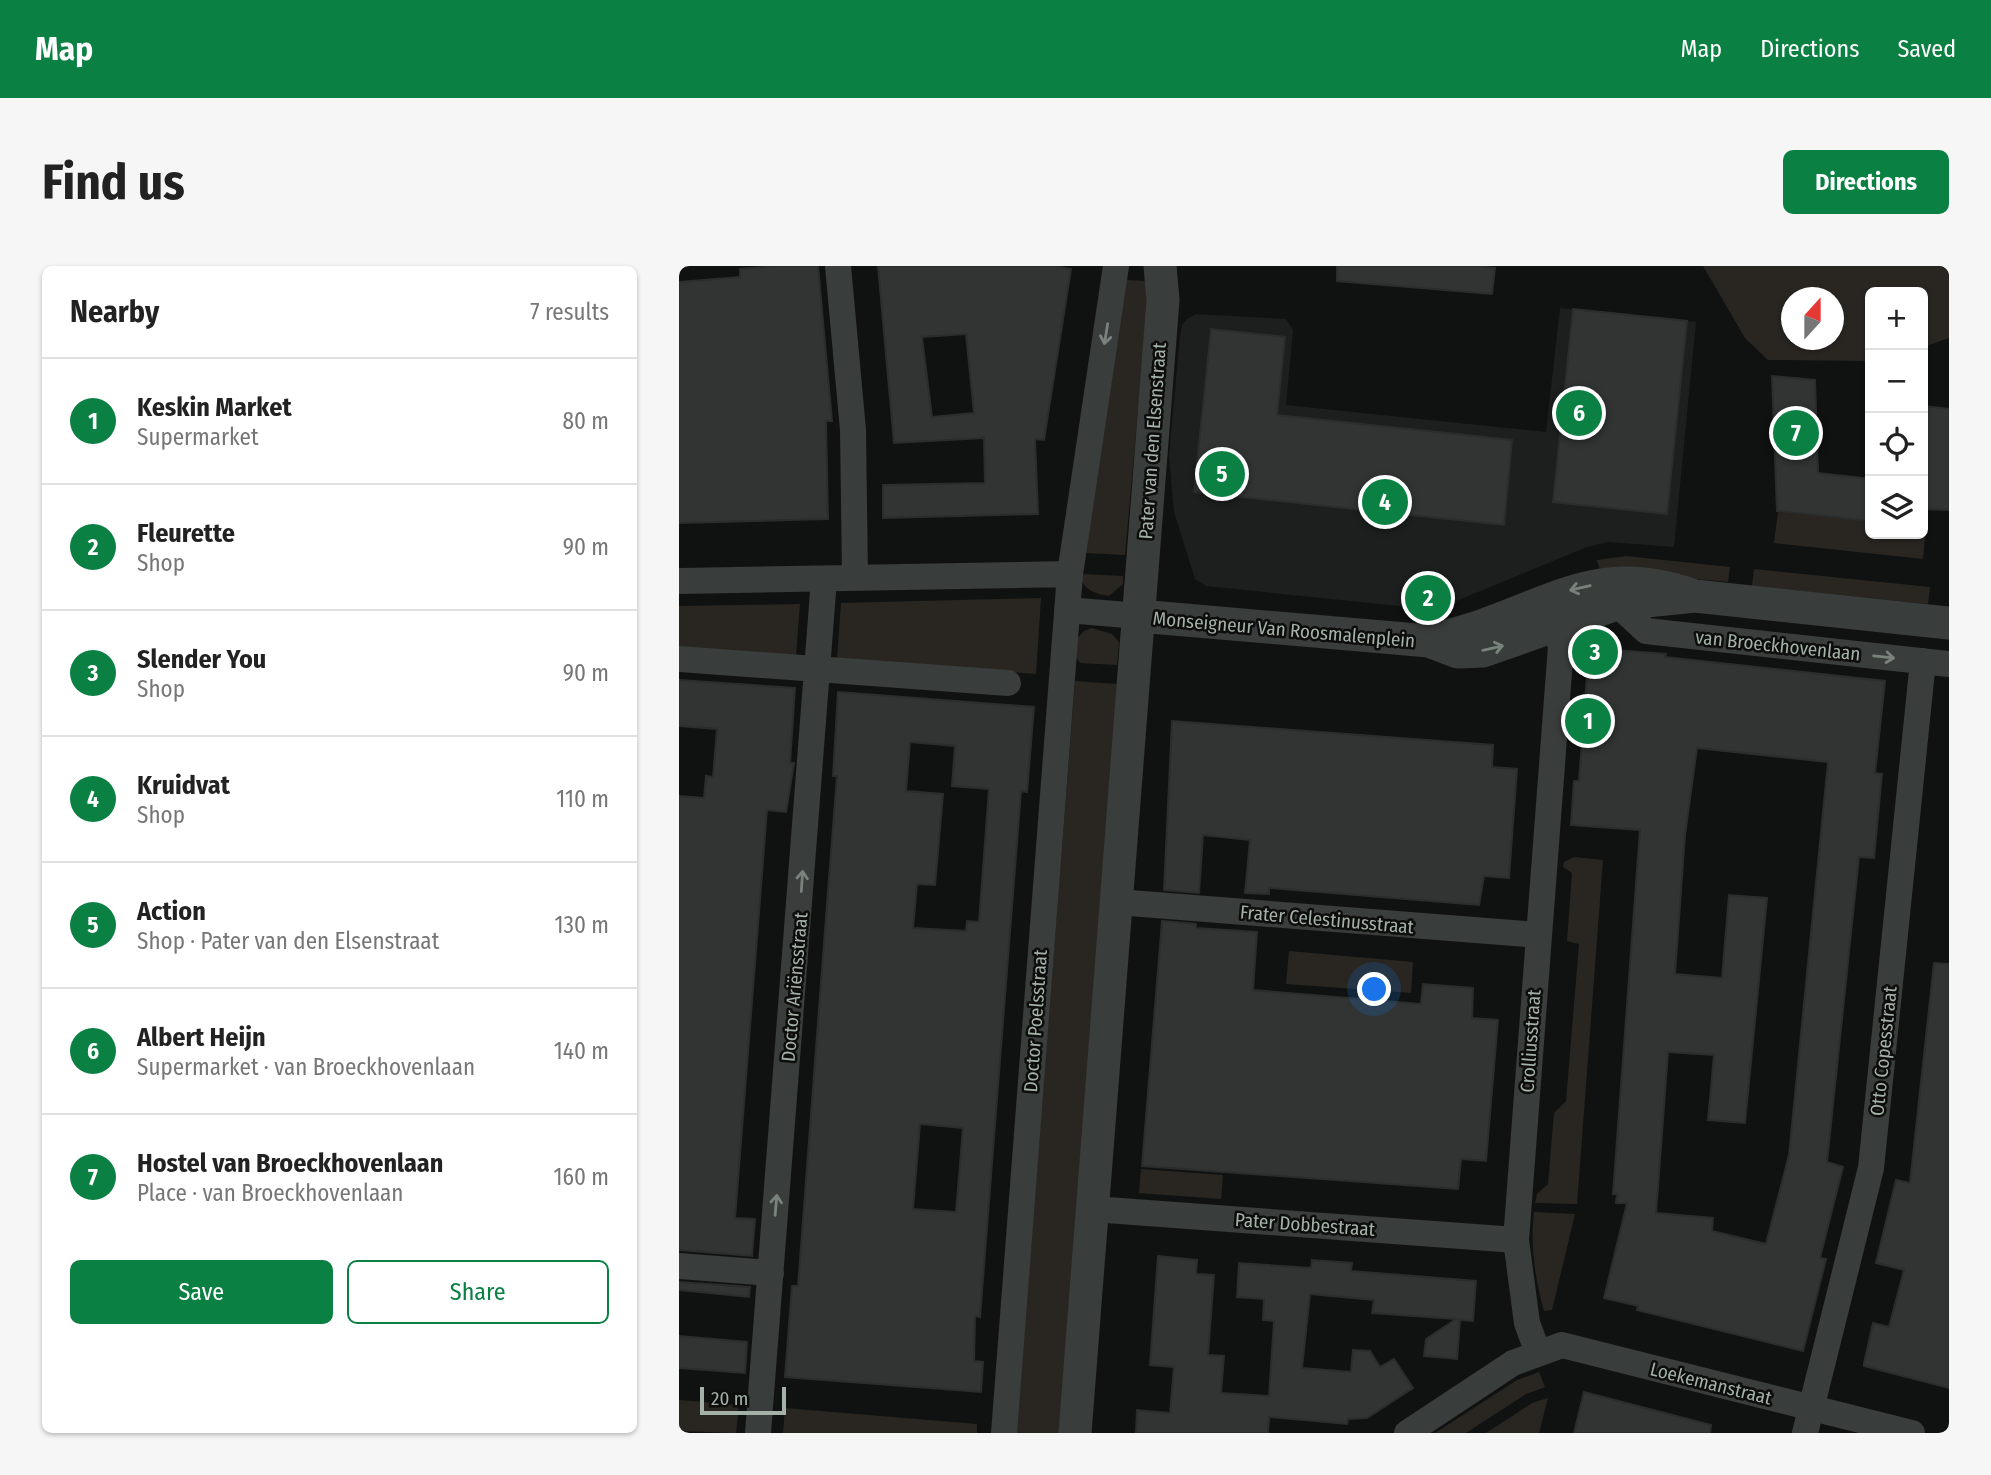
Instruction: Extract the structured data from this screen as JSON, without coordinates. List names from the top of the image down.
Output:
{
  "streets": {
    "street": [
      "Pater van den Elsenstraat",
      "Monseigneur Van Roosmalenplein",
      "van Broeckhovenlaan",
      "Frater Celestinusstraat",
      "Doctor Ariënsstraat",
      "Doctor Poelsstraat",
      "Crolliusstraat",
      "Otto Copesstraat",
      "Pater Dobbestraat",
      "Loekemanstraat"
    ]
  },
  "crossings": [
    ["Pater van den Elsenstraat", "Monseigneur Van Roosmalenplein"],
    ["Monseigneur Van Roosmalenplein", "van Broeckhovenlaan"],
    ["Monseigneur Van Roosmalenplein", "Crolliusstraat"],
    ["van Broeckhovenlaan", "Crolliusstraat"],
    ["van Broeckhovenlaan", "Otto Copesstraat"],
    ["Frater Celestinusstraat", "Crolliusstraat"],
    ["Crolliusstraat", "Pater Dobbestraat"],
    ["Crolliusstraat", "Loekemanstraat"],
    ["Otto Copesstraat", "Loekemanstraat"]
  ],
  "one_way": ["Doctor Ariënsstraat"],
  "scale_bar": "20 m",
  "north": "top",
  "page": {
    "header": "Map",
    "nav": ["Map", "Directions", "Saved"],
    "buttons": [
      "Directions",
      ["Save", "Share"]
    ],
    "title": "Find us",
    "heading": ["Nearby", "7 results"],
    "map_buttons": ["+", "−"],
    "list": [
      {
        "mark": "1",
        "name": "Keskin Market",
        "note": "Supermarket",
        "value": "80 m"
      },
      {
        "mark": "2",
        "name": "Fleurette",
        "note": "Shop",
        "value": "90 m"
      },
      {
        "mark": "3",
        "name": "Slender You",
        "note": "Shop",
        "value": "90 m"
      },
      {
        "mark": "4",
        "name": "Kruidvat",
        "note": "Shop",
        "value": "110 m"
      },
      {
        "mark": "5",
        "name": "Action",
        "note": "Shop · Pater van den Elsenstraat",
        "value": "130 m"
      },
      {
        "mark": "6",
        "name": "Albert Heijn",
        "note": "Supermarket · van Broeckhovenlaan",
        "value": "140 m"
      },
      {
        "mark": "7",
        "name": "Hostel van Broeckhovenlaan",
        "note": "Place · van Broeckhovenlaan",
        "value": "160 m"
      }
    ],
    "pins": [
      "6",
      "7",
      "5",
      "4",
      "2",
      "3",
      "1"
    ],
    "scale": "20 m"
  }
}
